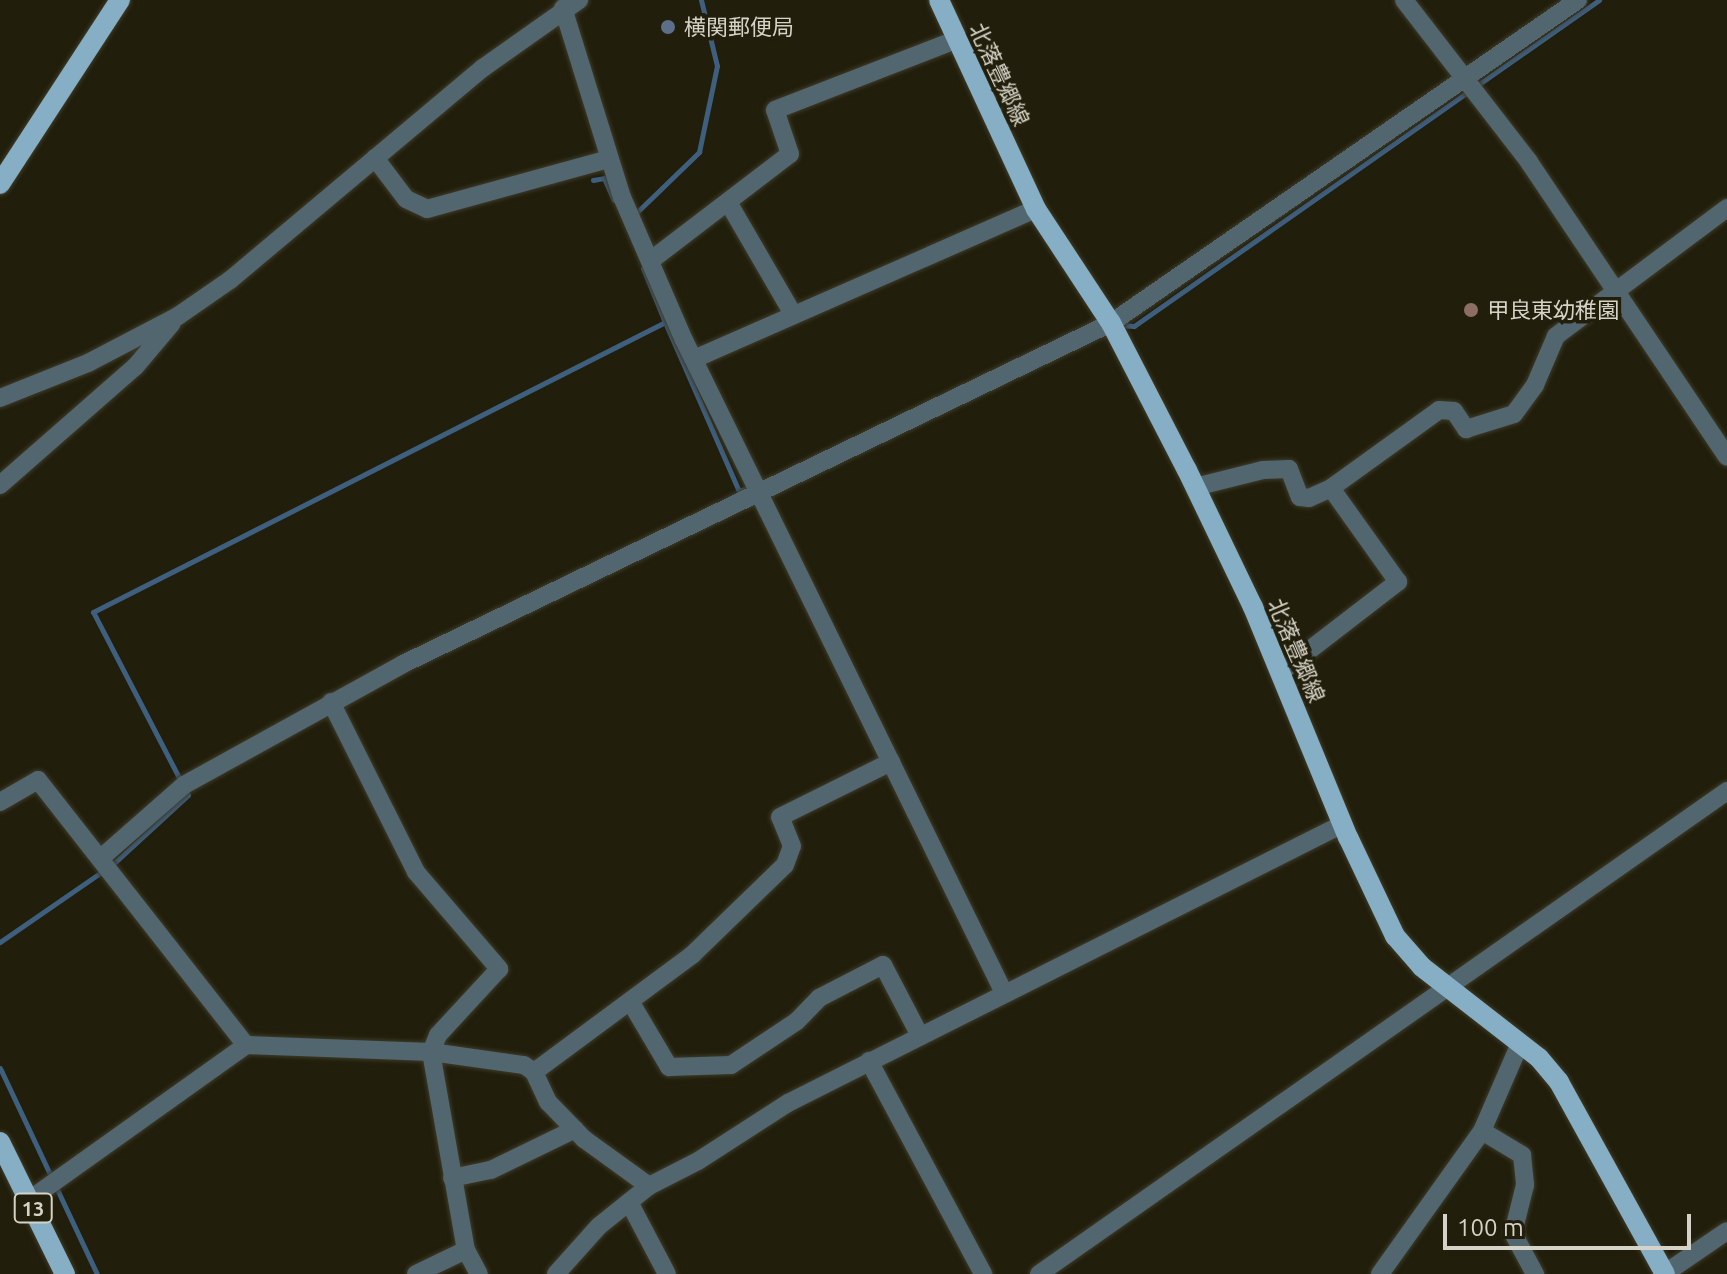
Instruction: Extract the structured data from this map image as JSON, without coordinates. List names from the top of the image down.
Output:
{
  "streets": {
    "main road": ["北落豊郷線", "13"]
  },
  "places": ["横関郵便局", "甲良東幼稚園"],
  "scale_bar": "100 m"
}
